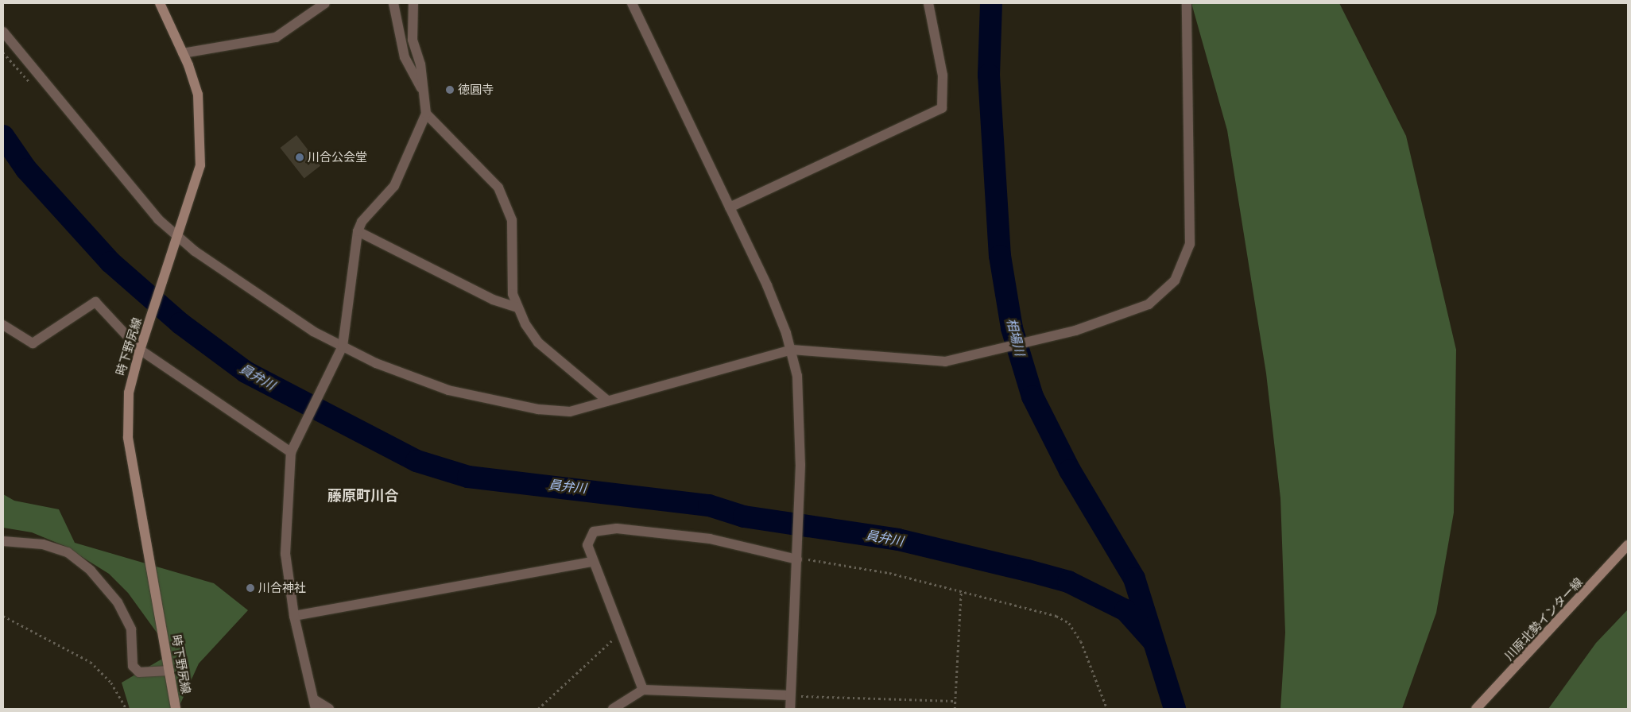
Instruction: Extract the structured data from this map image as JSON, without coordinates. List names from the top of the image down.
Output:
{
  "streets": {
    "main road": ["時下野尻線", "川原北勢インター線"]
  },
  "districts": ["藤原町川合"],
  "water": ["相場川", "員弁川"],
  "places": ["徳圓寺", "川合公会堂", "川合神社"]
}
